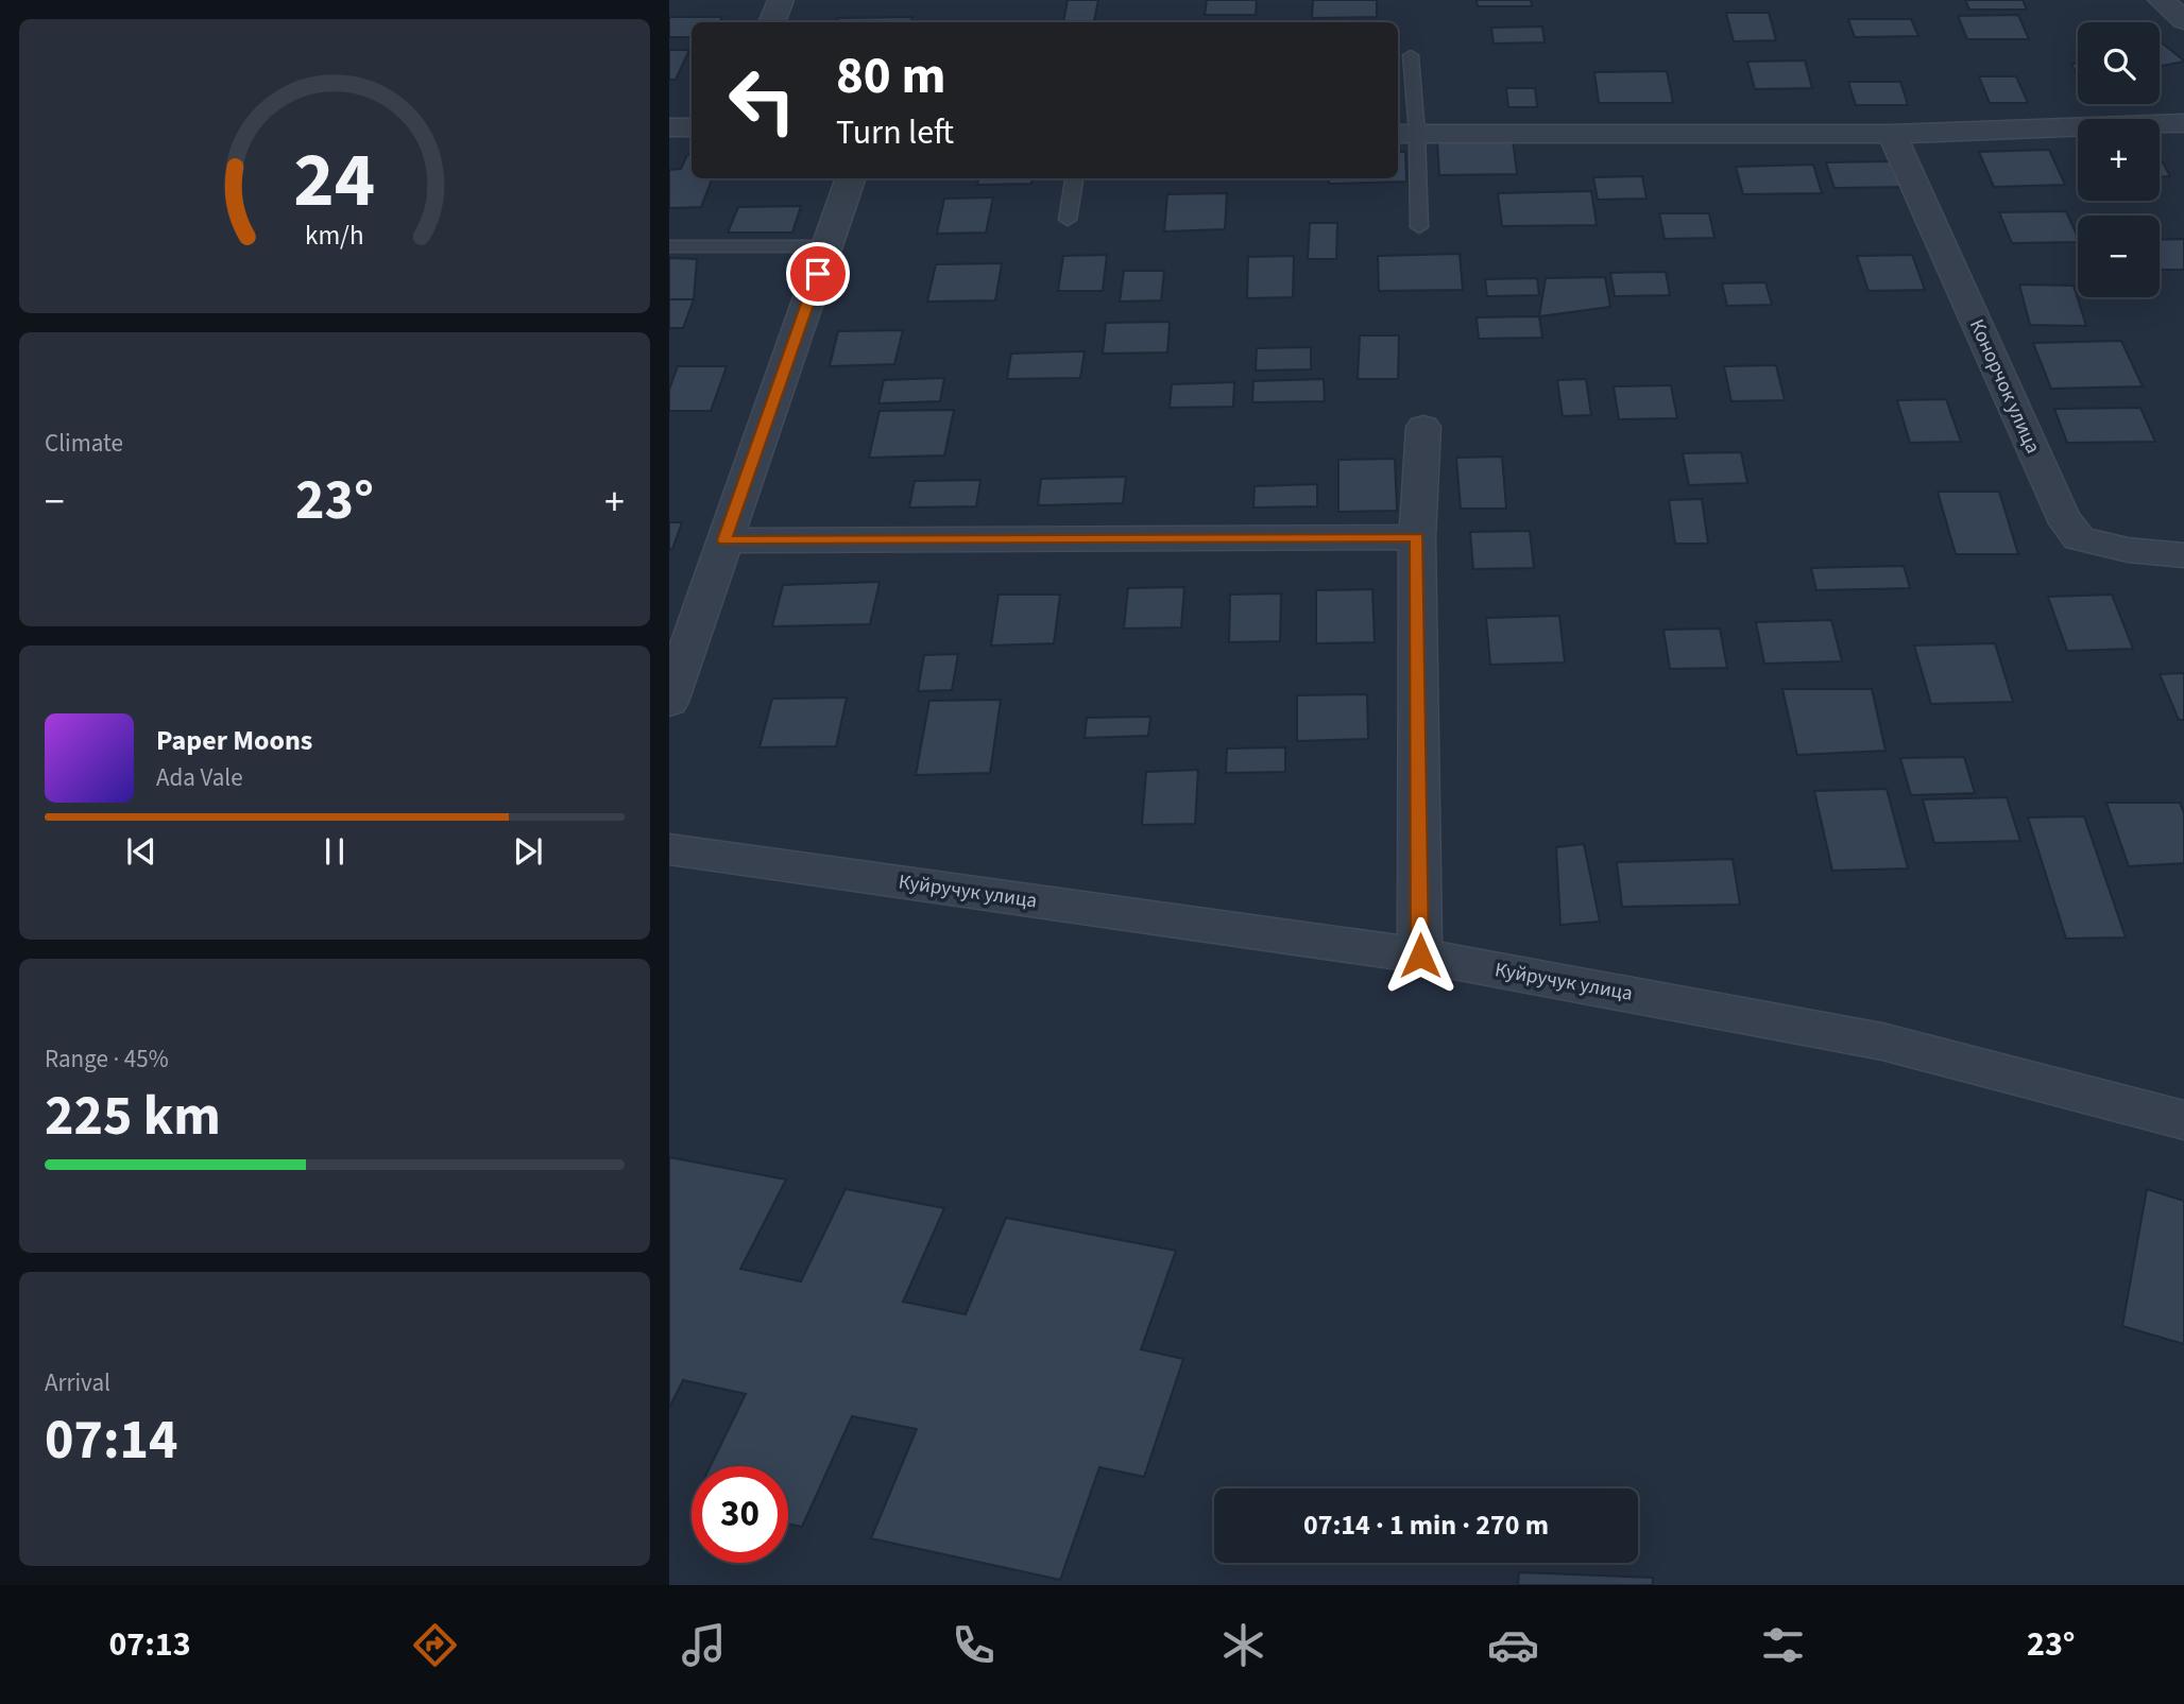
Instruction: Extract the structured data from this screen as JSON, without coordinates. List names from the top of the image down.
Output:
{
  "streets": {
    "street": ["Конорчок улица", "Куйручук улица"]
  },
  "page": {
    "map_buttons": ["+", "−"],
    "turn": ["80 m", "Turn left"],
    "tile": [
      "Climate",
      ["Range · 45%", "225 km"],
      ["Arrival", "07:14"]
    ],
    "heat": ["−", "23°", "+"],
    "song": ["Paper Moons", "Ada Vale"],
    "limit": "30",
    "trip": "07:14 · 1 min · 270 m",
    "tabs": ["07:13", "23°"],
    "gauge": ["24", "km/h"]
  }
}
